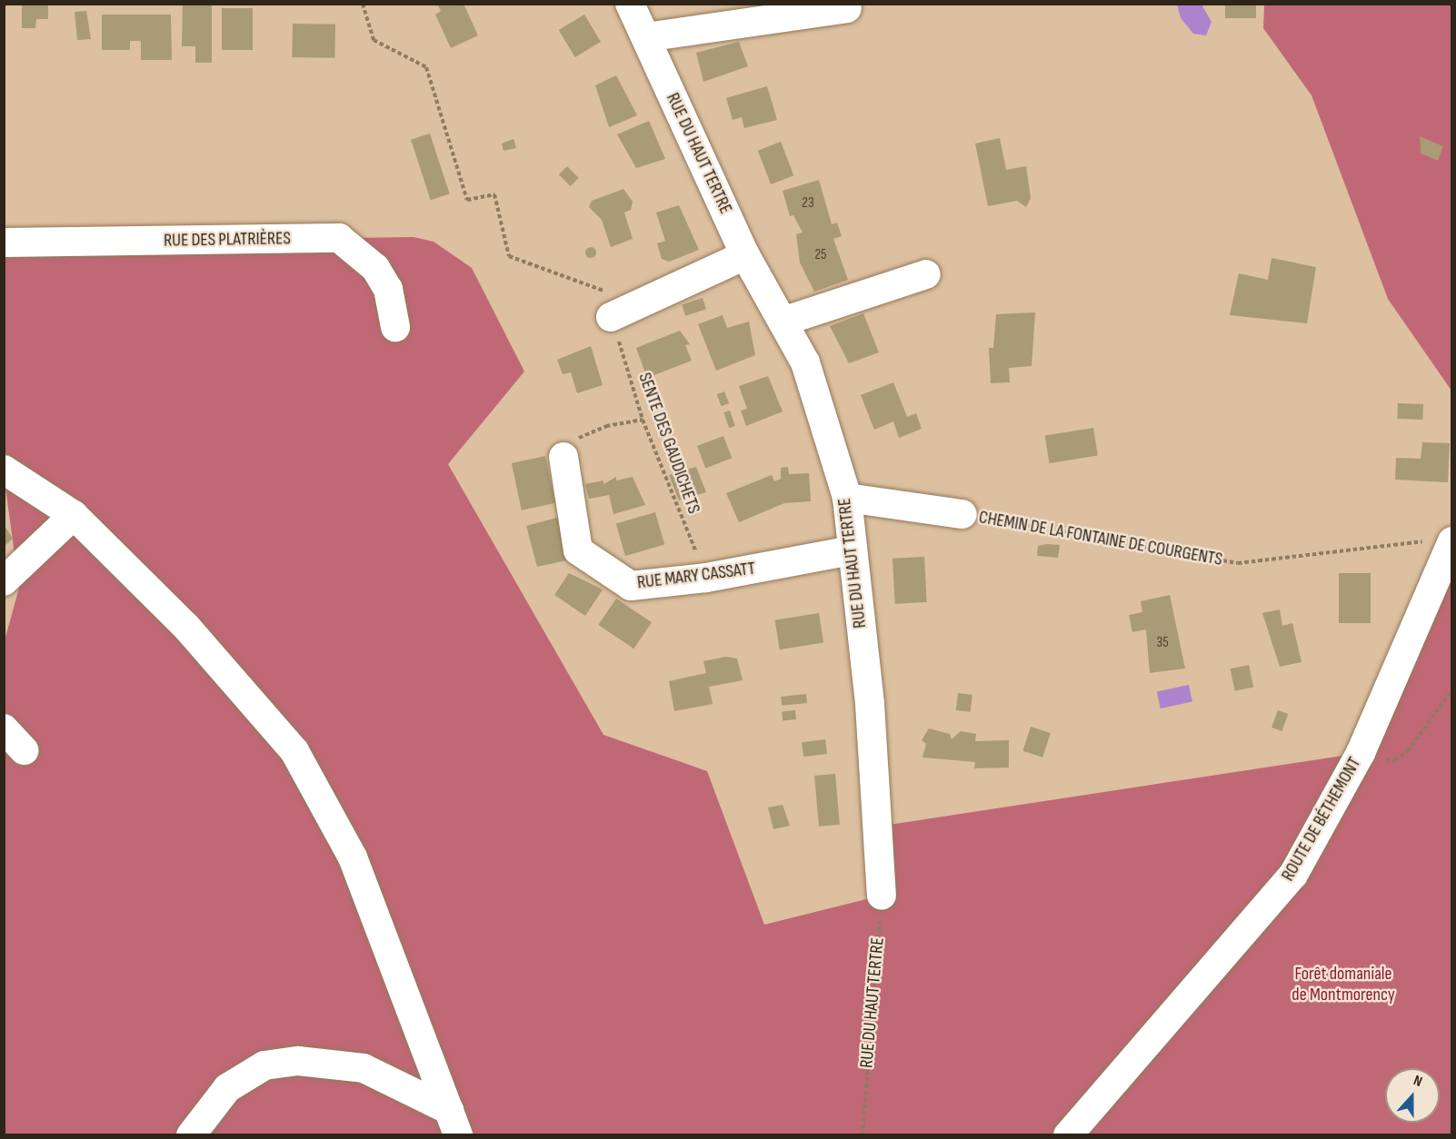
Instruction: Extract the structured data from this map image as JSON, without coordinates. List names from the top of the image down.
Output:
{
  "streets": {
    "street": [
      "RUE DU HAUT TERTRE",
      "RUE DES PLATRIÈRES",
      "CHEMIN DE LA FONTAINE DE COURGENTS",
      "RUE MARY CASSATT",
      "ROUTE DE BÉTHEMONT"
    ],
    "path": ["SENTE DES GAUDICHETS"]
  },
  "crossings": [
    ["RUE DU HAUT TERTRE", "CHEMIN DE LA FONTAINE DE COURGENTS"],
    ["RUE DU HAUT TERTRE", "RUE MARY CASSATT"],
    ["SENTE DES GAUDICHETS", "RUE MARY CASSATT"],
    ["CHEMIN DE LA FONTAINE DE COURGENTS", "ROUTE DE BÉTHEMONT"]
  ],
  "parks": ["Forêt domaniale de Montmorency"],
  "house_numbers": ["23", "25", "35"],
  "north": "top"
}
